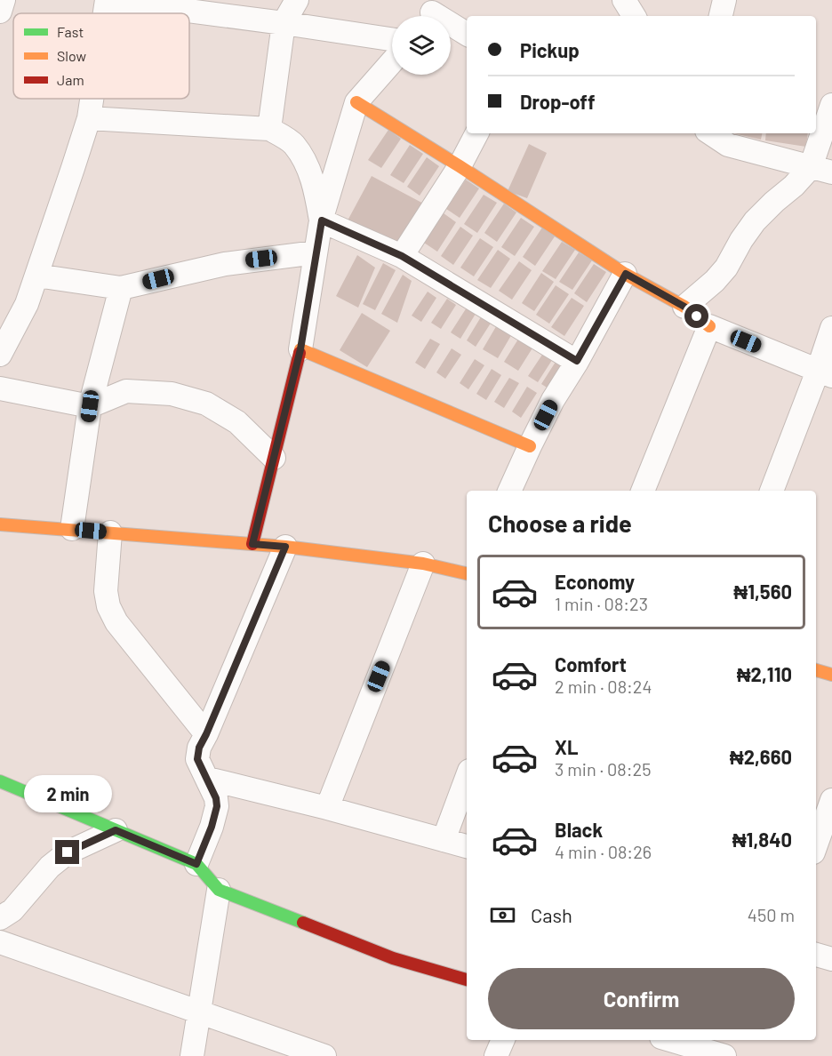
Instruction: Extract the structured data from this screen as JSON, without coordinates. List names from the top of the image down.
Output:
{
  "legend": ["Fast", "Slow", "Jam"],
  "page": {
    "banner": ["Pickup", "Drop-off"],
    "heading": "Choose a ride",
    "list": [
      {
        "name": "Economy",
        "note": "1 min · 08:23",
        "value": "₦1,560"
      },
      {
        "name": "Comfort",
        "note": "2 min · 08:24",
        "value": "₦2,110"
      },
      {
        "name": "XL",
        "note": "3 min · 08:25",
        "value": "₦2,660"
      },
      {
        "name": "Black",
        "note": "4 min · 08:26",
        "value": "₦1,840"
      }
    ],
    "bubble": "2 min",
    "pay": ["Cash", "450 m"],
    "buttons": "Confirm"
  }
}
